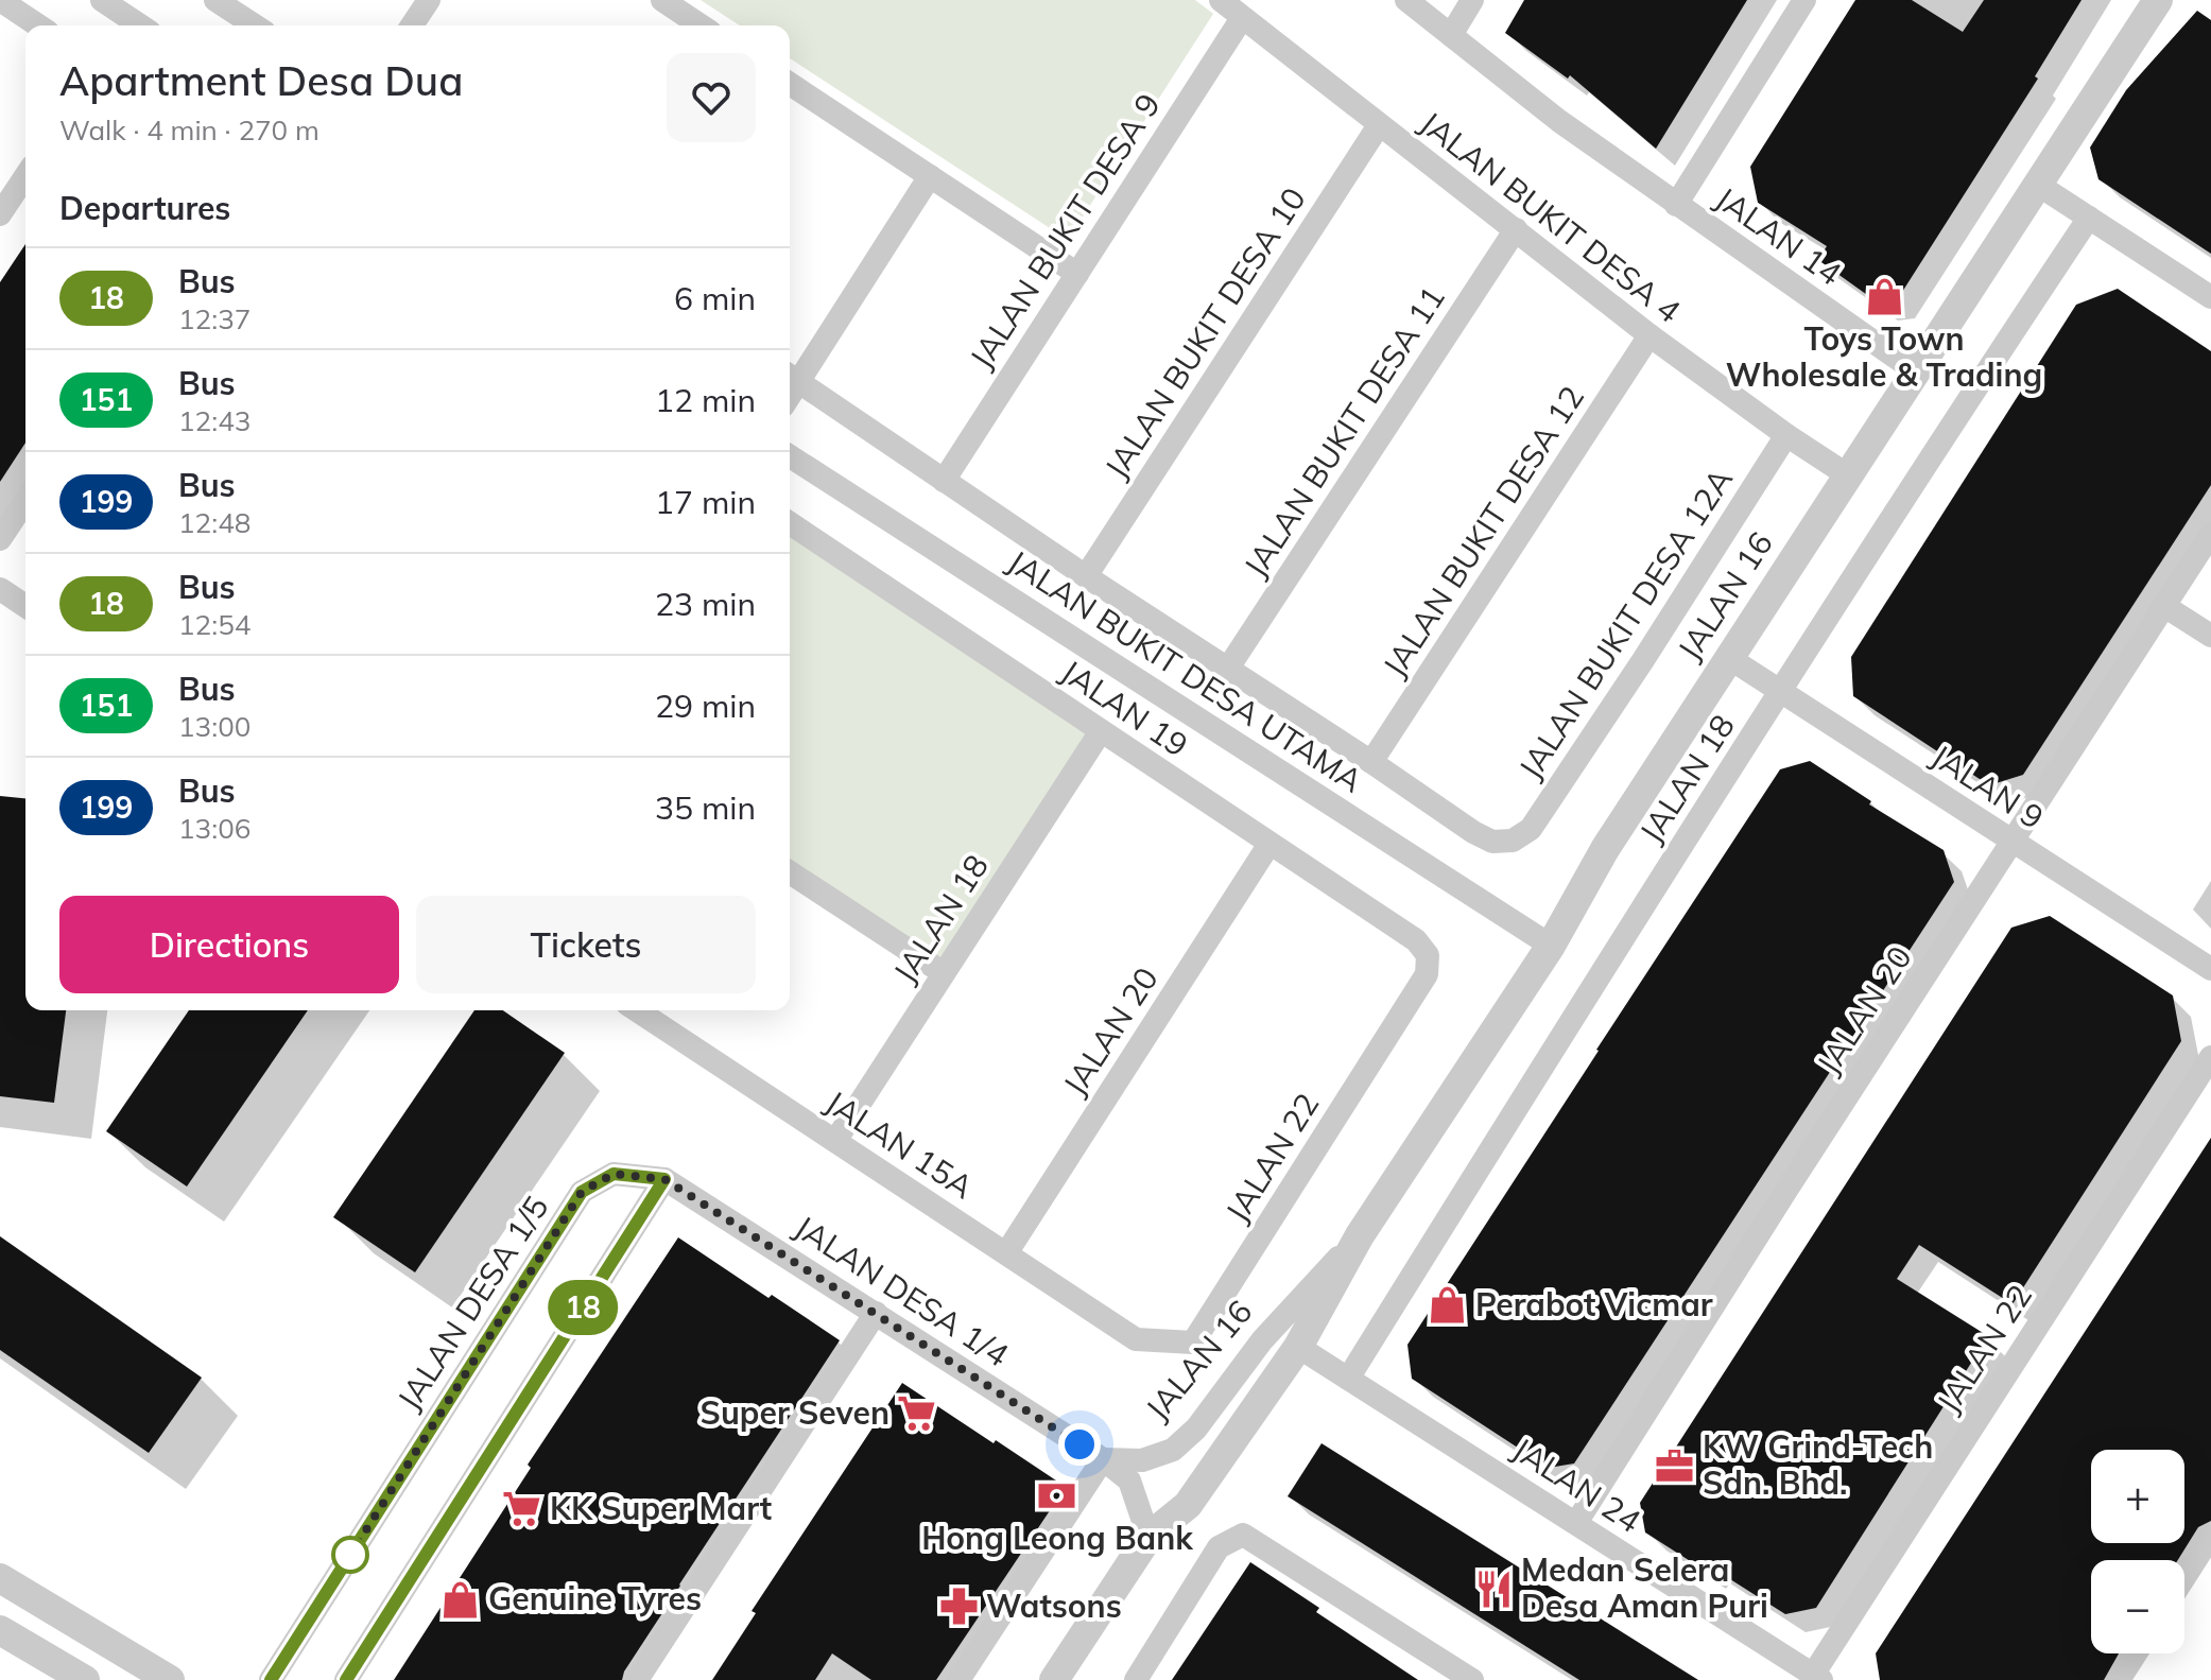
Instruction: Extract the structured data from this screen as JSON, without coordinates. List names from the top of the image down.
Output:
{
  "streets": {
    "street": [
      "JALAN BUKIT DESA 4",
      "JALAN BUKIT DESA 9",
      "JALAN 14",
      "JALAN BUKIT DESA 10",
      "JALAN BUKIT DESA 11",
      "JALAN BUKIT DESA 12",
      "JALAN 16",
      "JALAN BUKIT DESA 12A",
      "JALAN BUKIT DESA UTAMA",
      "JALAN 19",
      "JALAN 18",
      "JALAN 9",
      "JALAN 20",
      "JALAN 15A",
      "JALAN 22",
      "JALAN DESA 1/4",
      "JALAN DESA 1/5",
      "JALAN 24"
    ]
  },
  "crossings": [
    ["JALAN BUKIT DESA 4", "JALAN BUKIT DESA 9"],
    ["JALAN BUKIT DESA 4", "JALAN BUKIT DESA 10"],
    ["JALAN BUKIT DESA 4", "JALAN BUKIT DESA 11"],
    ["JALAN BUKIT DESA 4", "JALAN BUKIT DESA 12"],
    ["JALAN BUKIT DESA 4", "JALAN 16"],
    ["JALAN BUKIT DESA 4", "JALAN BUKIT DESA 12A"],
    ["JALAN BUKIT DESA 9", "JALAN BUKIT DESA UTAMA"],
    ["JALAN 14", "JALAN 16"],
    ["JALAN BUKIT DESA 10", "JALAN BUKIT DESA UTAMA"],
    ["JALAN BUKIT DESA 11", "JALAN BUKIT DESA UTAMA"],
    ["JALAN BUKIT DESA 12", "JALAN BUKIT DESA UTAMA"],
    ["JALAN 16", "JALAN BUKIT DESA UTAMA"],
    ["JALAN 16", "JALAN 9"],
    ["JALAN 16", "JALAN DESA 1/4"],
    ["JALAN 16", "JALAN 24"],
    ["JALAN BUKIT DESA 12A", "JALAN BUKIT DESA UTAMA"],
    ["JALAN 19", "JALAN 18"],
    ["JALAN 19", "JALAN 20"],
    ["JALAN 19", "JALAN 22"],
    ["JALAN 18", "JALAN 9"],
    ["JALAN 18", "JALAN 15A"],
    ["JALAN 18", "JALAN 24"],
    ["JALAN 9", "JALAN 20"],
    ["JALAN 20", "JALAN 15A"],
    ["JALAN 20", "JALAN 24"],
    ["JALAN 15A", "JALAN 22"],
    ["JALAN 22", "JALAN 24"],
    ["JALAN DESA 1/4", "JALAN DESA 1/5"]
  ],
  "places": {
    "shop": ["Toys Town Wholesale & Trading", "Perabot Vicmar", "Genuine Tyres"],
    "supermarket": ["Super Seven", "KK Super Mart"],
    "office": ["KW Grind-Tech Sdn. Bhd."],
    "bank": ["Hong Leong Bank"],
    "restaurant": ["Medan Selera Desa Aman Puri"],
    "pharmacy": ["Watsons"]
  },
  "lines": ["bus line 18"],
  "page": {
    "on_map": "18",
    "heading": [
      ["Apartment Desa Dua", "Walk · 4 min · 270 m"],
      "Departures"
    ],
    "list": [
      {
        "mark": "18",
        "name": "Bus",
        "note": "12:37",
        "value": "6 min"
      },
      {
        "mark": "151",
        "name": "Bus",
        "note": "12:43",
        "value": "12 min"
      },
      {
        "mark": "199",
        "name": "Bus",
        "note": "12:48",
        "value": "17 min"
      },
      {
        "mark": "18",
        "name": "Bus",
        "note": "12:54",
        "value": "23 min"
      },
      {
        "mark": "151",
        "name": "Bus",
        "note": "13:00",
        "value": "29 min"
      },
      {
        "mark": "199",
        "name": "Bus",
        "note": "13:06",
        "value": "35 min"
      }
    ],
    "buttons": ["Directions", "Tickets"],
    "map_buttons": ["+", "−"]
  }
}
